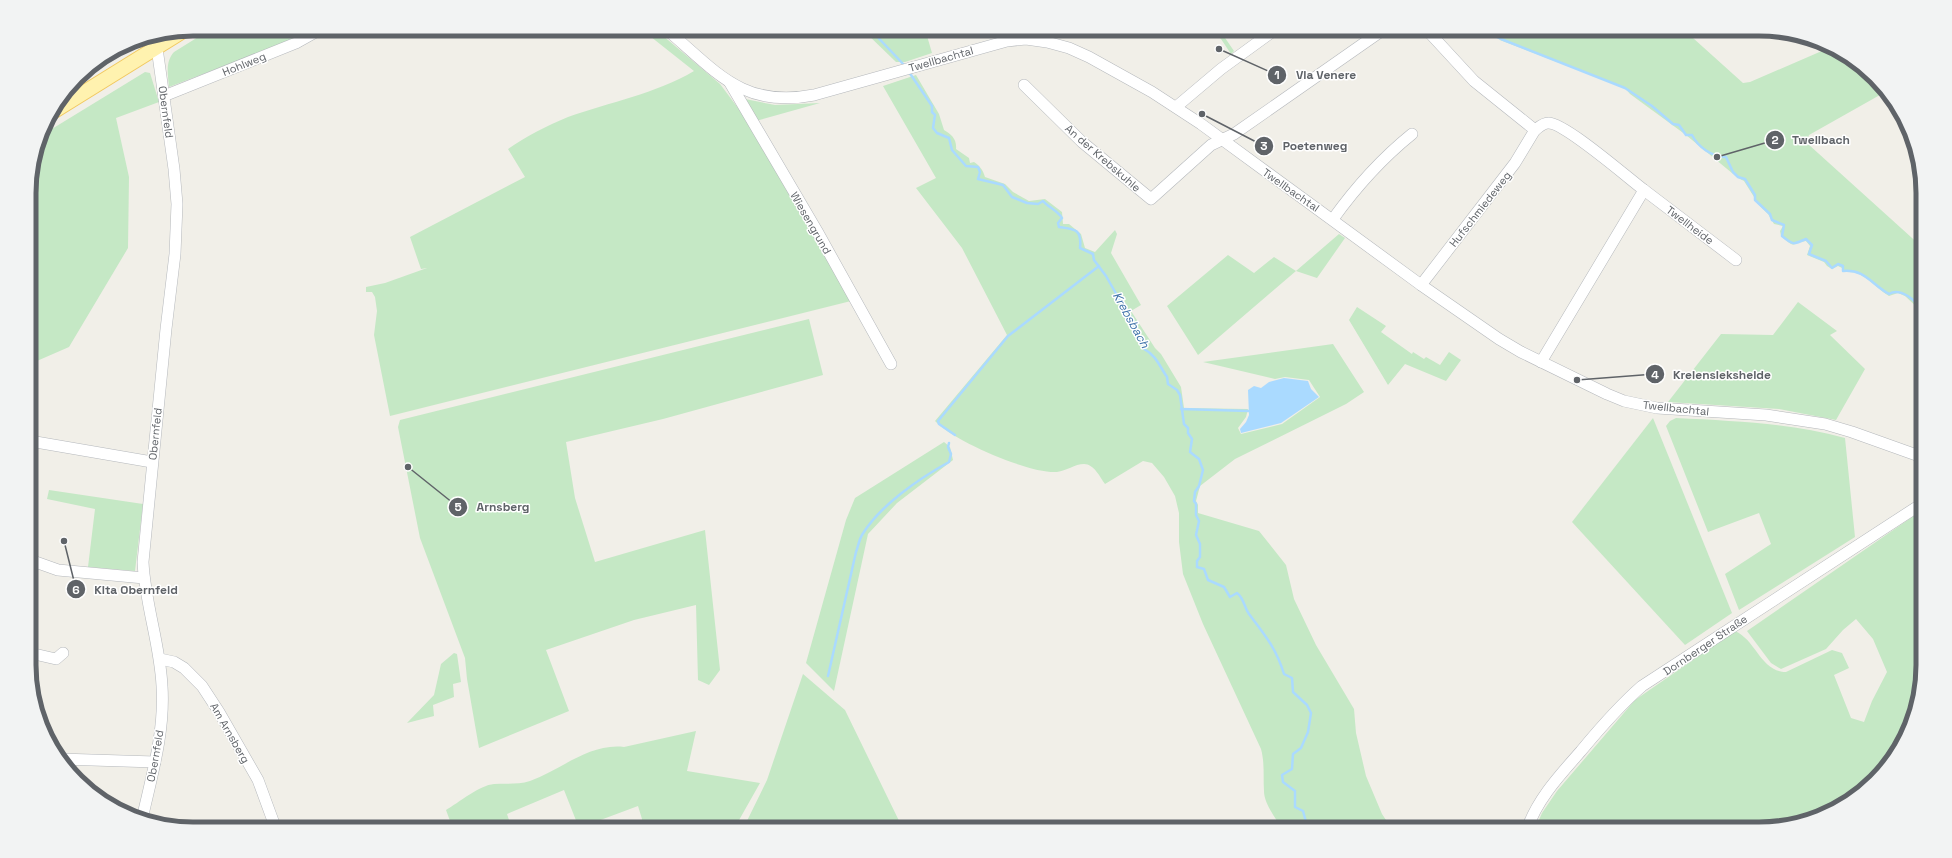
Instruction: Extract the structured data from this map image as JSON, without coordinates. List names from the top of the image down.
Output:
{
  "streets": {
    "street": [
      "Twellbachtal",
      "Hohlweg",
      "Obernfeld",
      "An der Krebskuhle",
      "Hufschmiedeweg",
      "Wiesengrund",
      "Twellheide",
      "Dornberger Straße",
      "Am Arnsberg"
    ]
  },
  "crossings": [
    ["Twellbachtal", "An der Krebskuhle"],
    ["Twellbachtal", "Hufschmiedeweg"],
    ["Twellbachtal", "Wiesengrund"],
    ["Hohlweg", "Obernfeld"],
    ["Obernfeld", "Am Arnsberg"],
    ["Hufschmiedeweg", "Twellheide"]
  ],
  "water": ["Krebsbach"],
  "places": [
    "Via Venere",
    "Poetenweg",
    "Twellbach",
    "Kreiensieksheide",
    "Arnsberg",
    "Kita Obernfeld"
  ]
}
